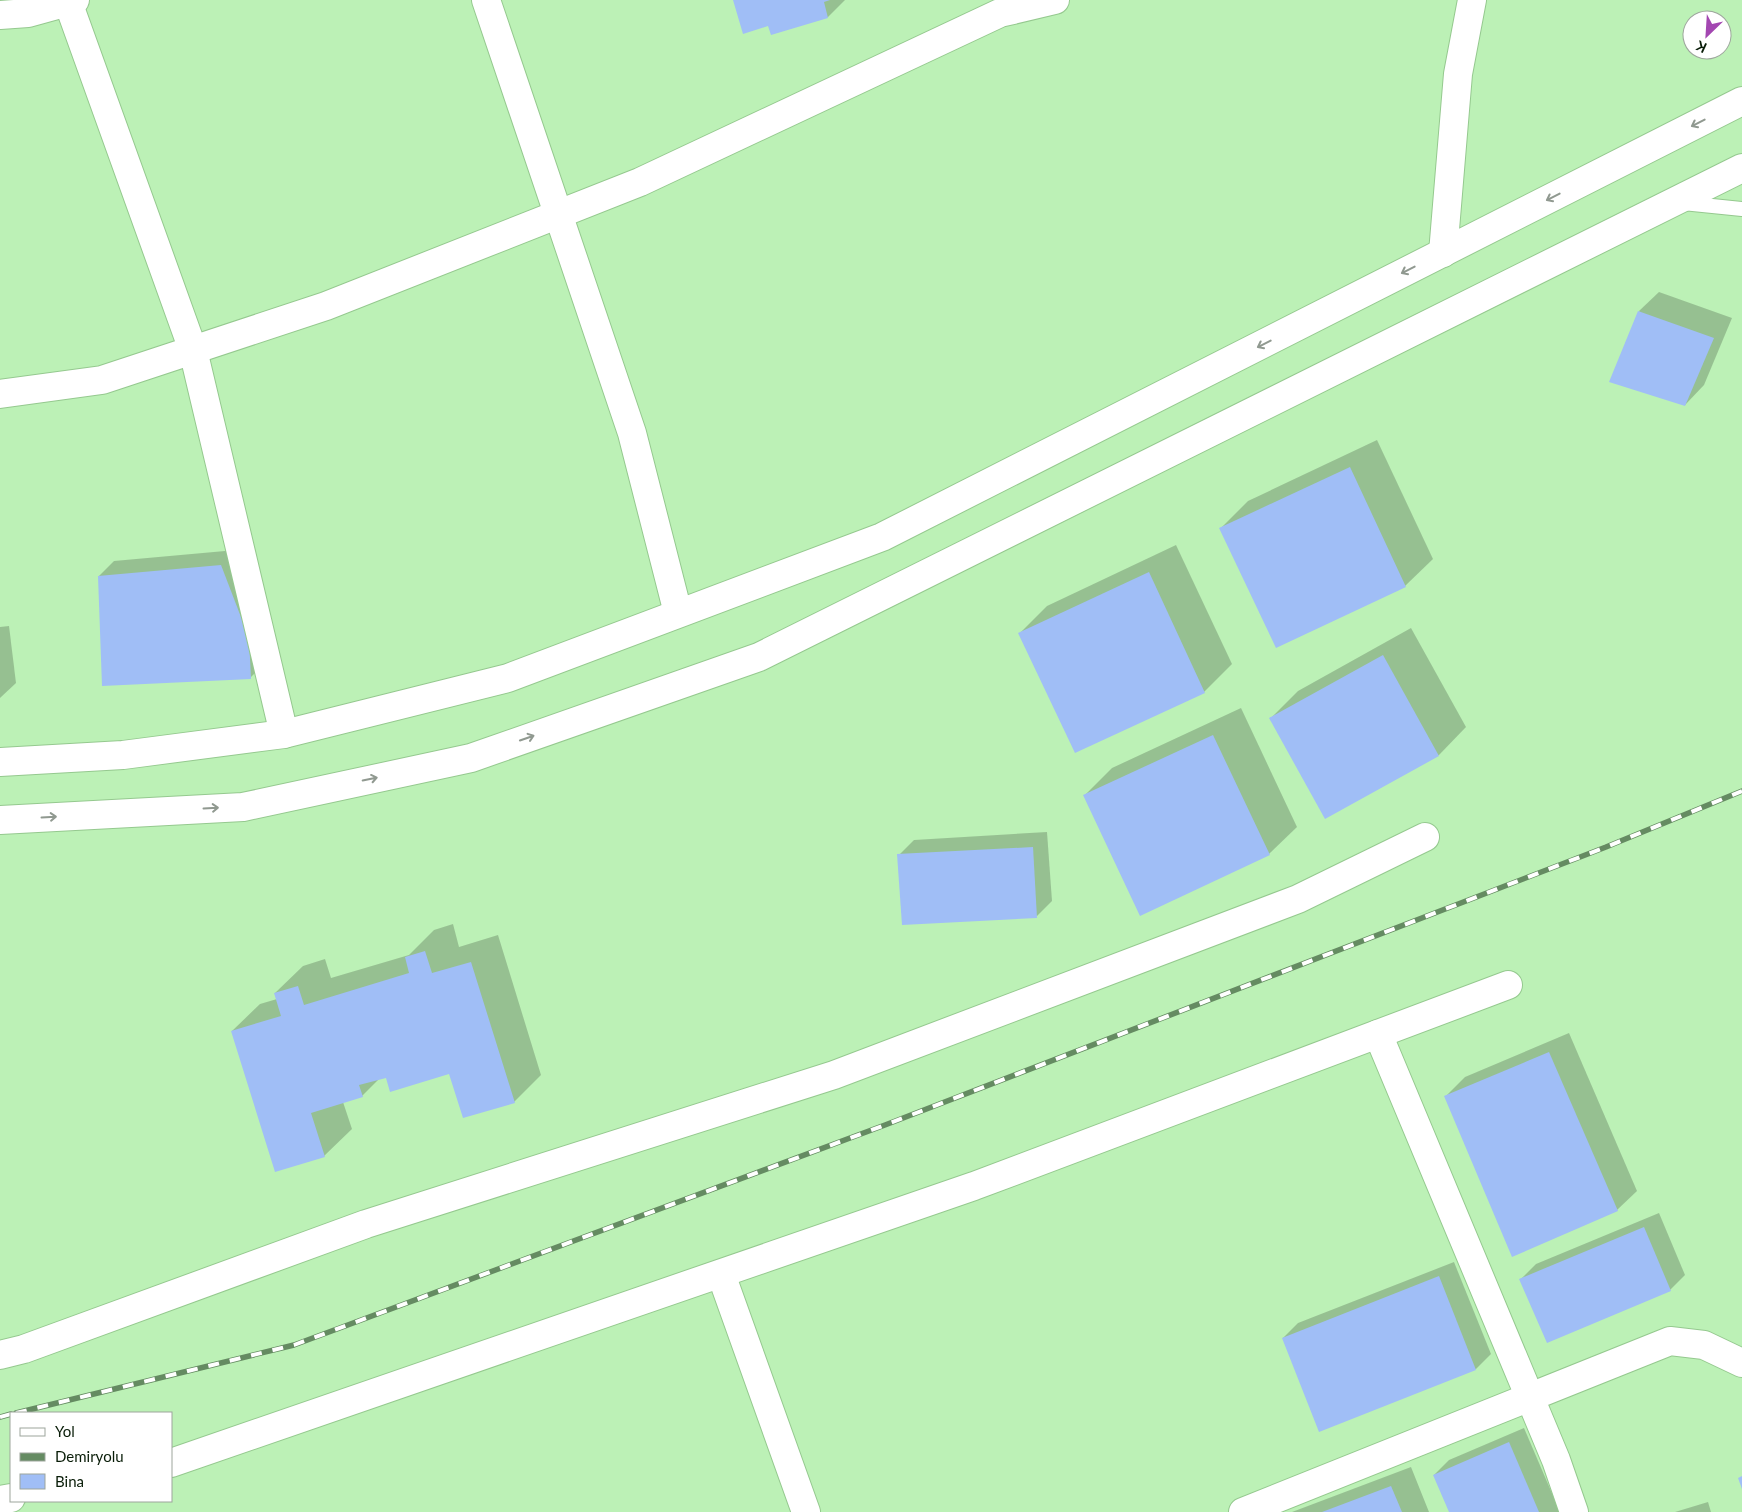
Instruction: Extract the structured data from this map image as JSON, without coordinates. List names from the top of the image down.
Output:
{
  "legend": ["Yol", "Demiryolu", "Bina"],
  "north": "bottom left"
}
